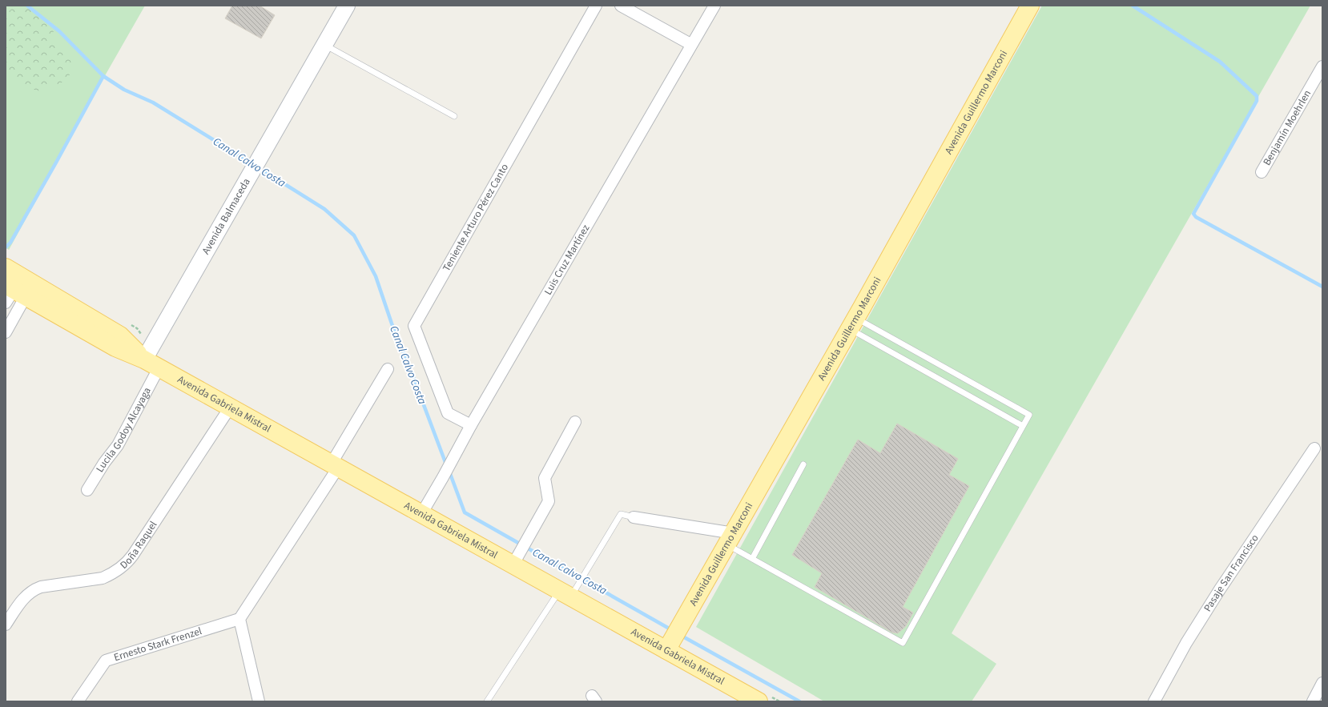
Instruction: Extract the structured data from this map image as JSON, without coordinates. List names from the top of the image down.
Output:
{
  "streets": {
    "main road": ["Avenida Guillermo Marconi", "Avenida Balmaceda", "Avenida Gabriela Mistral"],
    "street": [
      "Benjamín Moehrlen",
      "Teniente Arturo Pérez Canto",
      "Luis Cruz Martínez",
      "Lucila Godoy Alcayaga",
      "Doña Raquel",
      "Pasaje San Francisco",
      "Ernesto Stark Frenzel"
    ]
  },
  "crossings": [
    ["Avenida Guillermo Marconi", "Avenida Gabriela Mistral"],
    ["Avenida Balmaceda", "Avenida Gabriela Mistral"],
    ["Teniente Arturo Pérez Canto", "Luis Cruz Martínez"],
    ["Luis Cruz Martínez", "Avenida Gabriela Mistral"],
    ["Avenida Gabriela Mistral", "Lucila Godoy Alcayaga"],
    ["Avenida Gabriela Mistral", "Doña Raquel"]
  ],
  "water": ["Canal Calvo Costa"]
}
